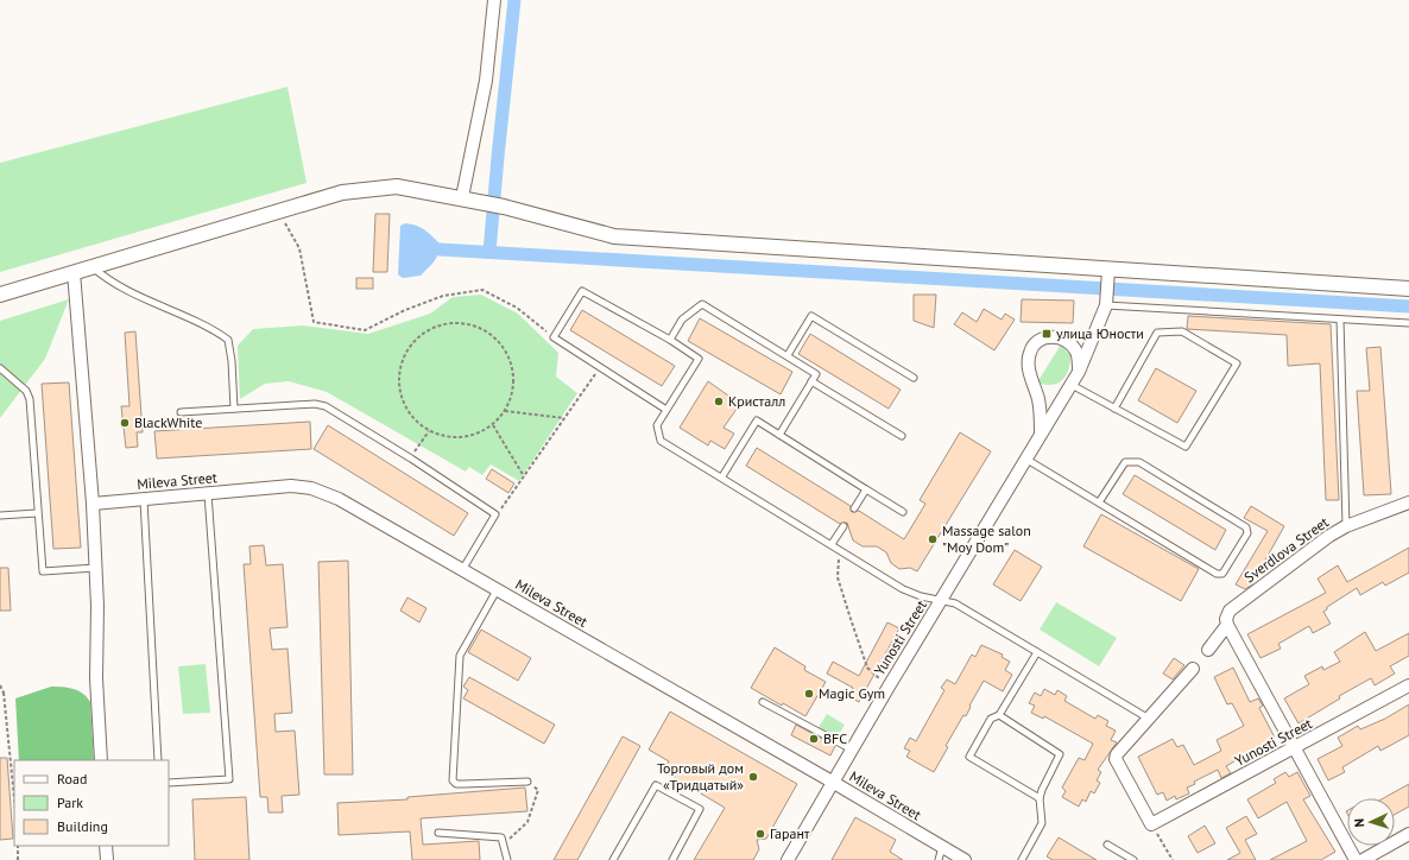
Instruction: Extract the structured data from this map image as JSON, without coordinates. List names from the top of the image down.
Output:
{
  "streets": {
    "street": ["Mileva Street", "Sverdlova Street", "Yunosti Street"]
  },
  "crossings": [
    ["Mileva Street", "Yunosti Street"]
  ],
  "places": {
    "transit": ["улица Юности"],
    "other": [
      "Кристалл",
      "BlackWhite",
      "Massage salon \"Moy Dom\"",
      "Magic Gym",
      "BFC",
      "Торговый дом «Тридцатый»",
      "Гарант"
    ]
  },
  "legend": ["Road", "Park", "Building"],
  "north": "left"
}
